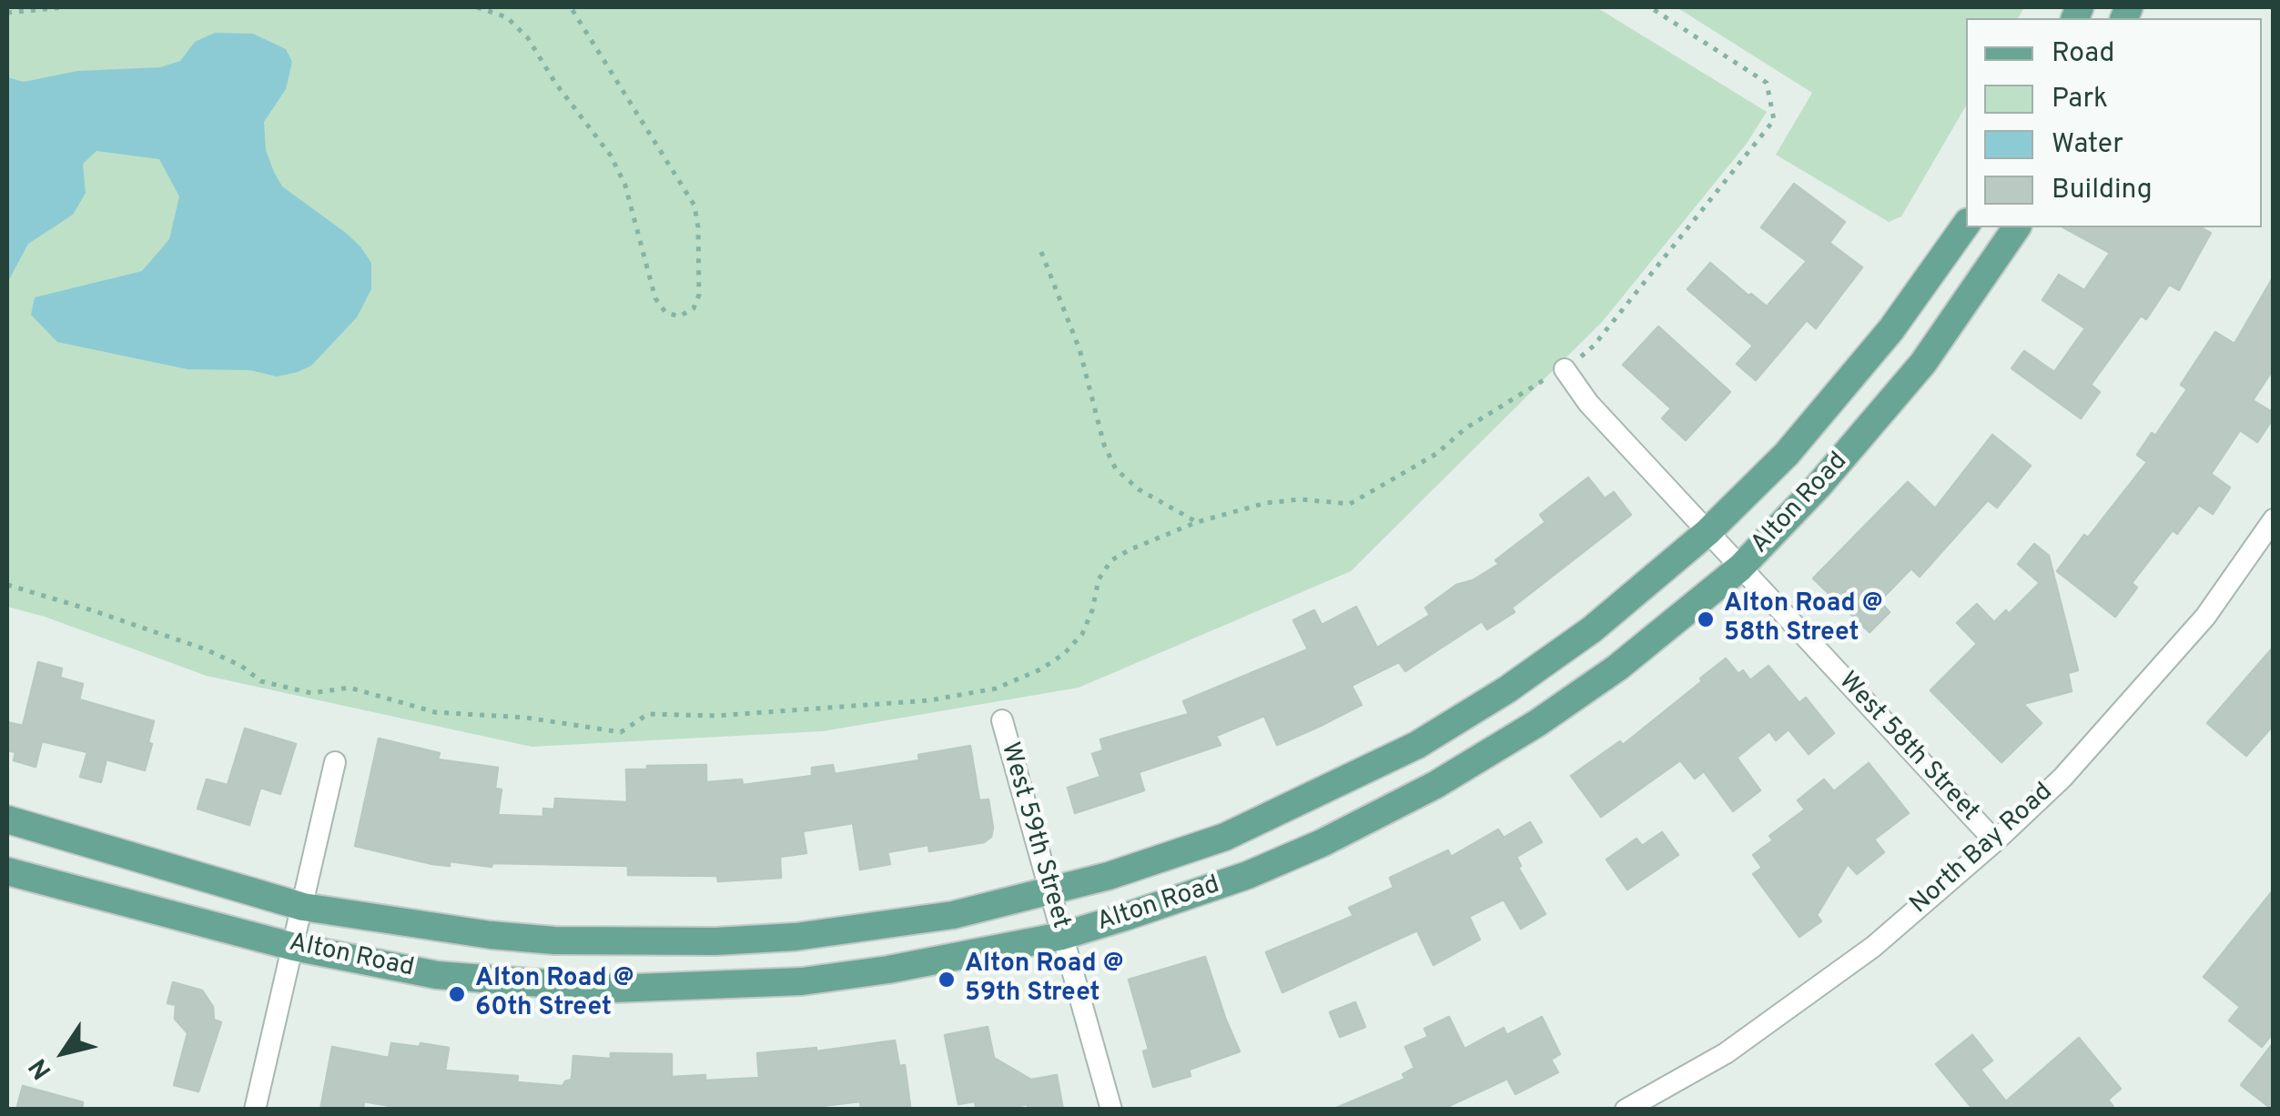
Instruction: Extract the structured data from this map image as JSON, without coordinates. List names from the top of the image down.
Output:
{
  "streets": {
    "main road": ["Alton Road"],
    "street": ["West 58th Street", "West 59th Street", "North Bay Road"]
  },
  "crossings": [
    ["Alton Road", "West 58th Street"],
    ["Alton Road", "West 59th Street"],
    ["West 58th Street", "North Bay Road"]
  ],
  "places": ["Alton Road @ 58th Street", "Alton Road @ 59th Street", "Alton Road @ 60th Street"],
  "legend": [
    "Road",
    "Park",
    "Water",
    "Building"
  ],
  "north": "bottom left"
}
